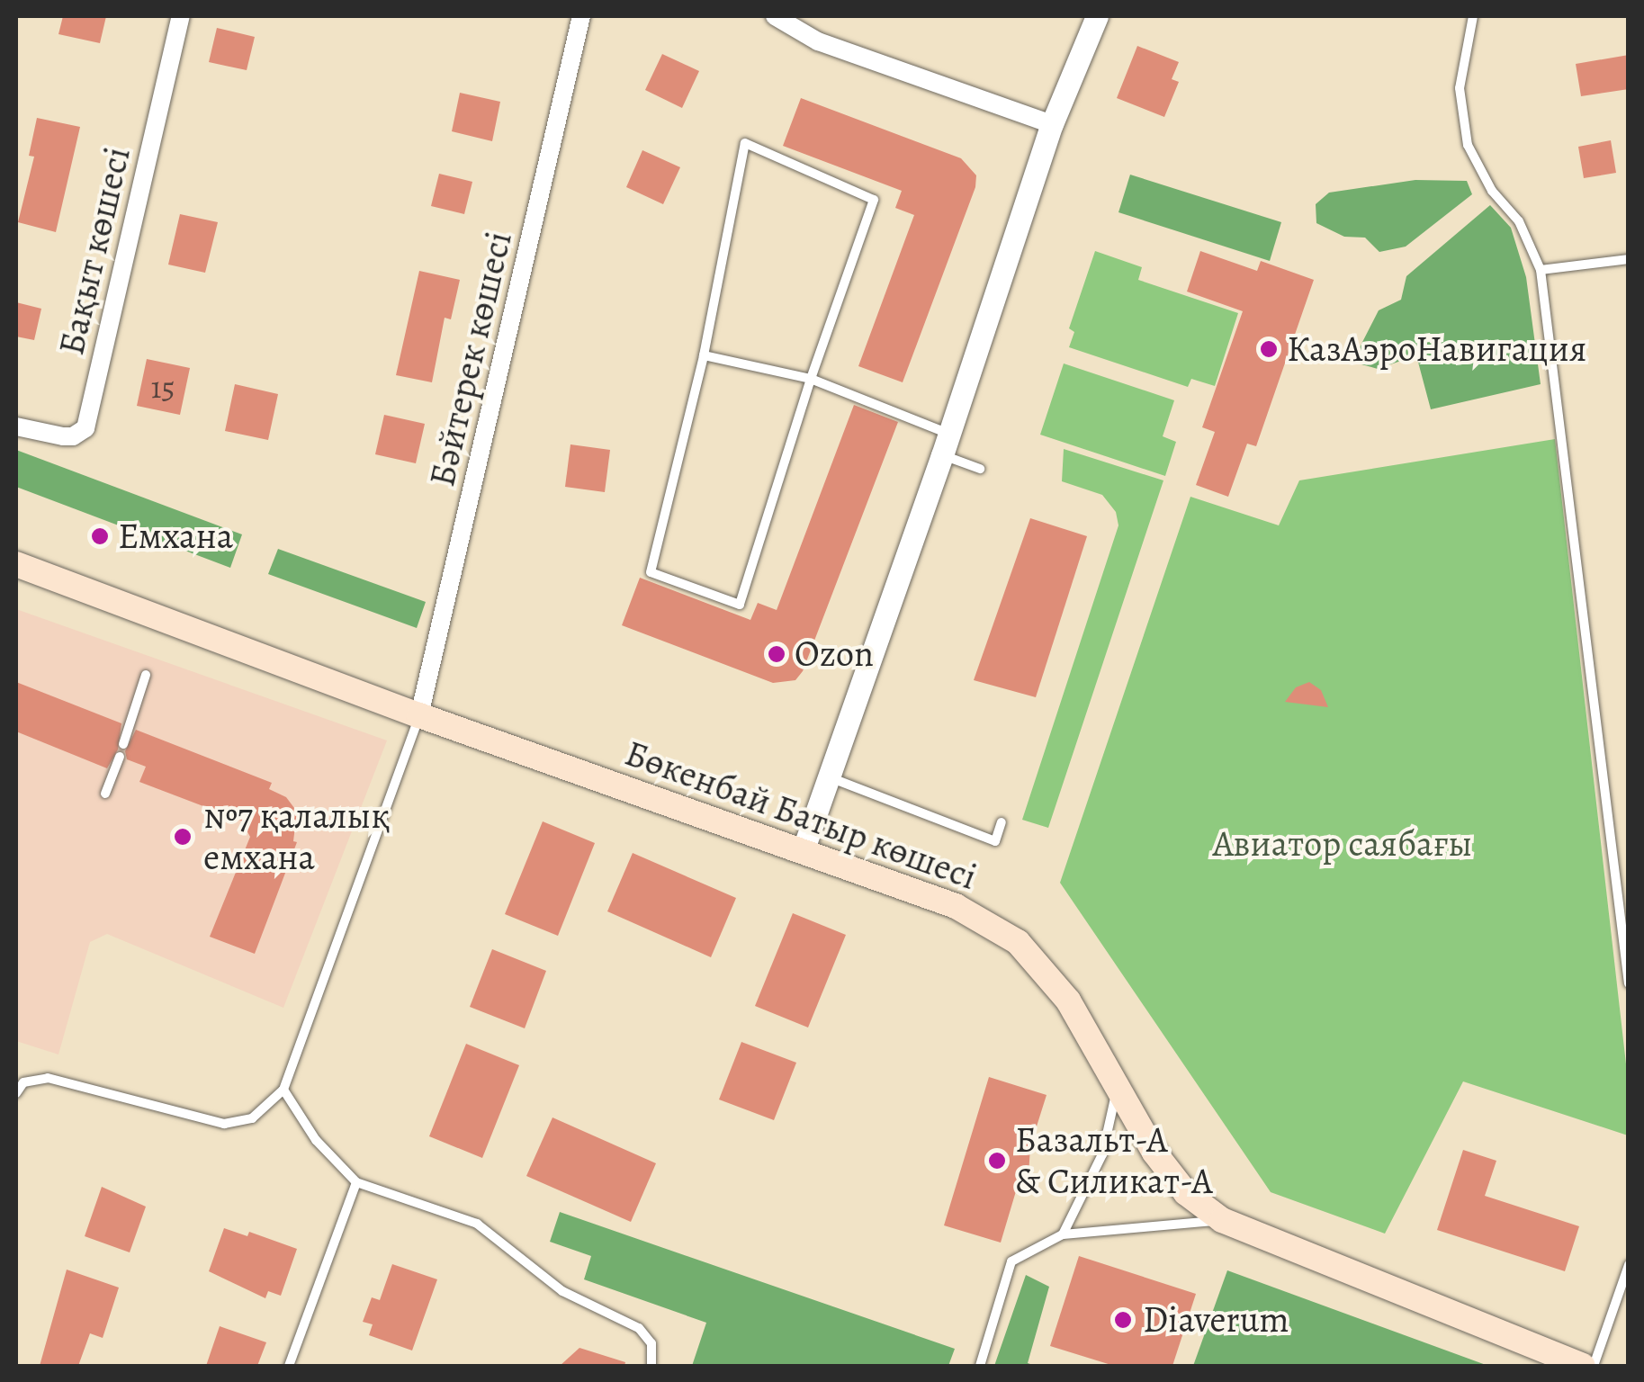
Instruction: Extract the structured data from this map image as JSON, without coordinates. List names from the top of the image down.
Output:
{
  "streets": {
    "main road": ["Бөкенбай Батыр көшесі"],
    "street": ["Бақыт көшесі", "Бәйтерек көшесі"]
  },
  "crossings": [
    ["Бәйтерек көшесі", "Бөкенбай Батыр көшесі"]
  ],
  "parks": ["Авиатор саябағы"],
  "places": [
    "КазАэроНавигация",
    "Емхана",
    "Ozon",
    "№7 қалалық емхана",
    "Базальт-А & Силикат-А",
    "Diaverum"
  ],
  "house_numbers": ["15"]
}
